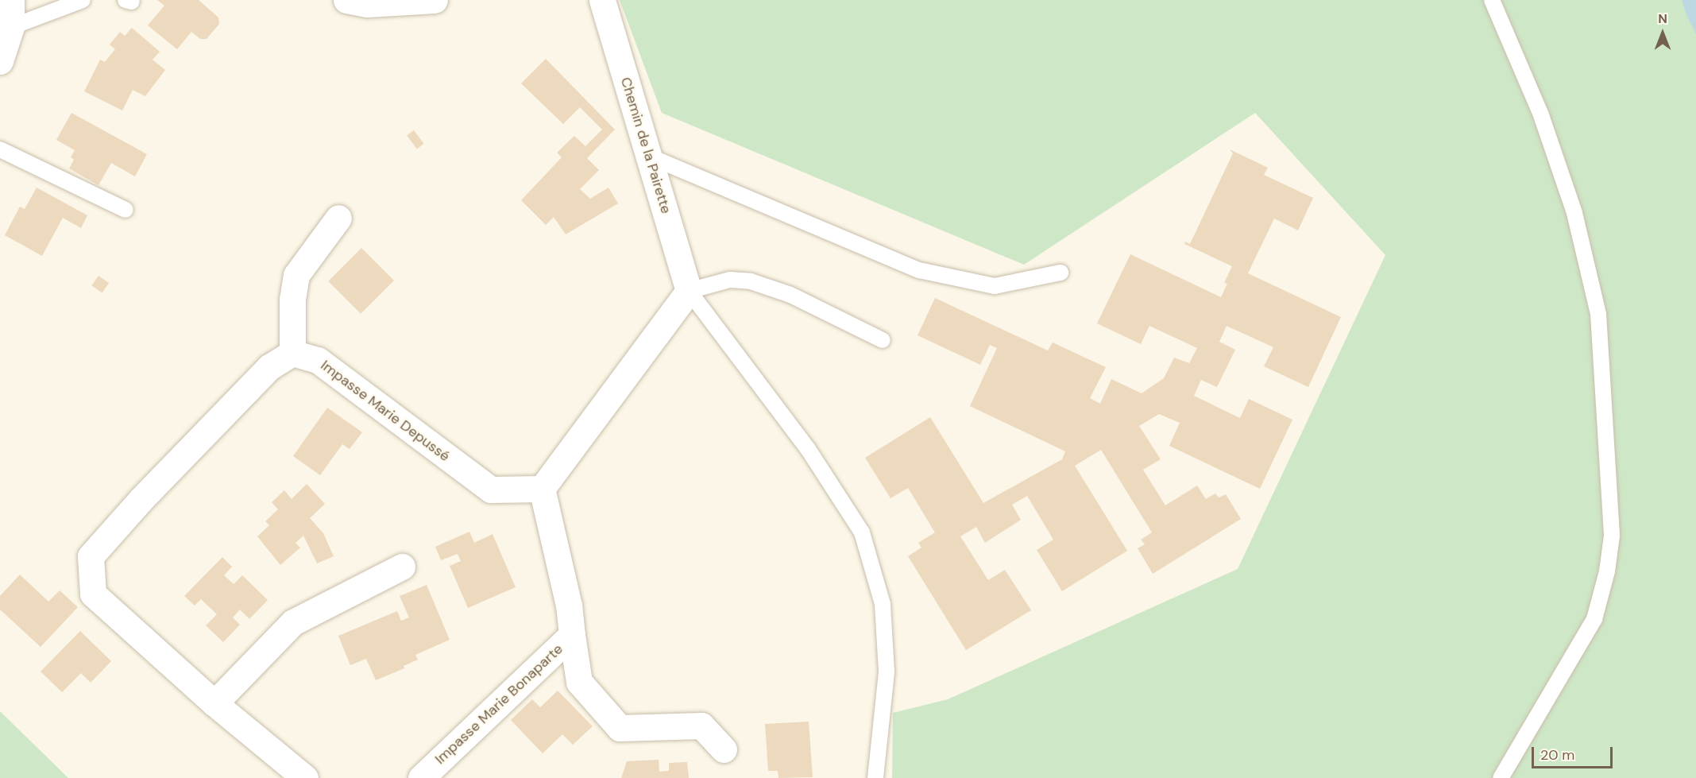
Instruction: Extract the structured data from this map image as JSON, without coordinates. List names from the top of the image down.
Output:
{
  "streets": {
    "street": ["Chemin de la Pairette", "Impasse Marie Depussé", "Impasse Marie Bonaparte"]
  },
  "crossings": [
    ["Impasse Marie Depussé", "Impasse Marie Bonaparte"]
  ],
  "scale_bar": "20 m",
  "north": "top"
}
